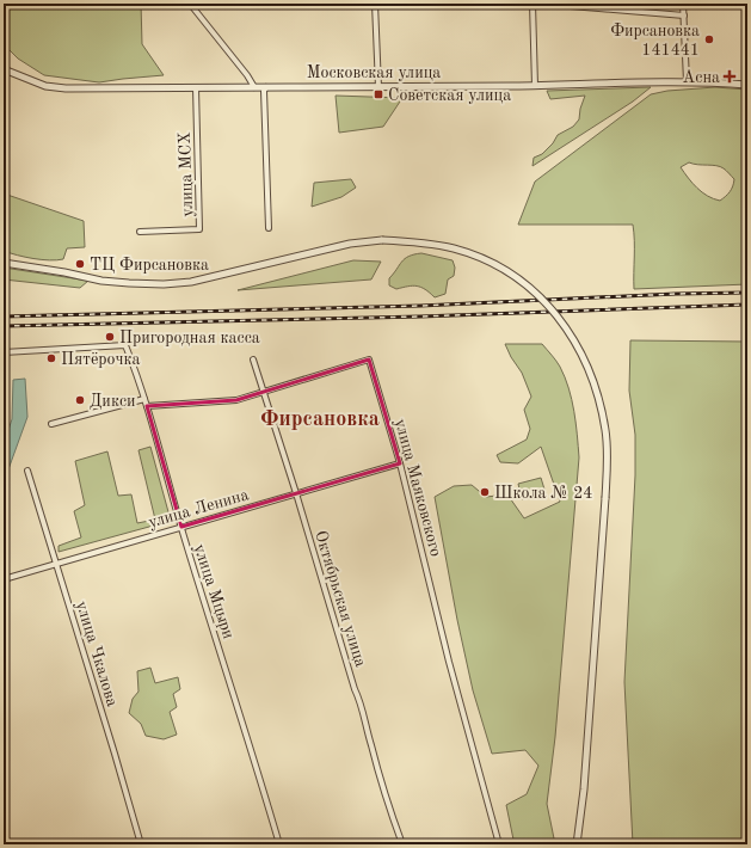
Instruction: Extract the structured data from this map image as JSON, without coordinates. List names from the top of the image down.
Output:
{
  "streets": {
    "street": [
      "Московская улица",
      "улица МСХ",
      "улица Маяковского",
      "улица Ленина",
      "улица Мцыри",
      "Октябрьская улица",
      "улица Чкалова"
    ]
  },
  "crossings": [
    ["Московская улица", "улица МСХ"],
    ["улица Маяковского", "улица Ленина"],
    ["улица Маяковского", "улица Мцыри"],
    ["улица Маяковского", "Октябрьская улица"],
    ["улица Ленина", "улица Мцыри"],
    ["улица Ленина", "Октябрьская улица"],
    ["улица Ленина", "улица Чкалова"]
  ],
  "districts": ["Фирсановка"],
  "places": {
    "other": [
      "Фирсановка 141441",
      "ТЦ Фирсановка",
      "Пригородная касса",
      "Пятёрочка",
      "Дикси",
      "Школа № 24"
    ],
    "health": ["Асна"],
    "transit": ["Советская улица"]
  }
}
